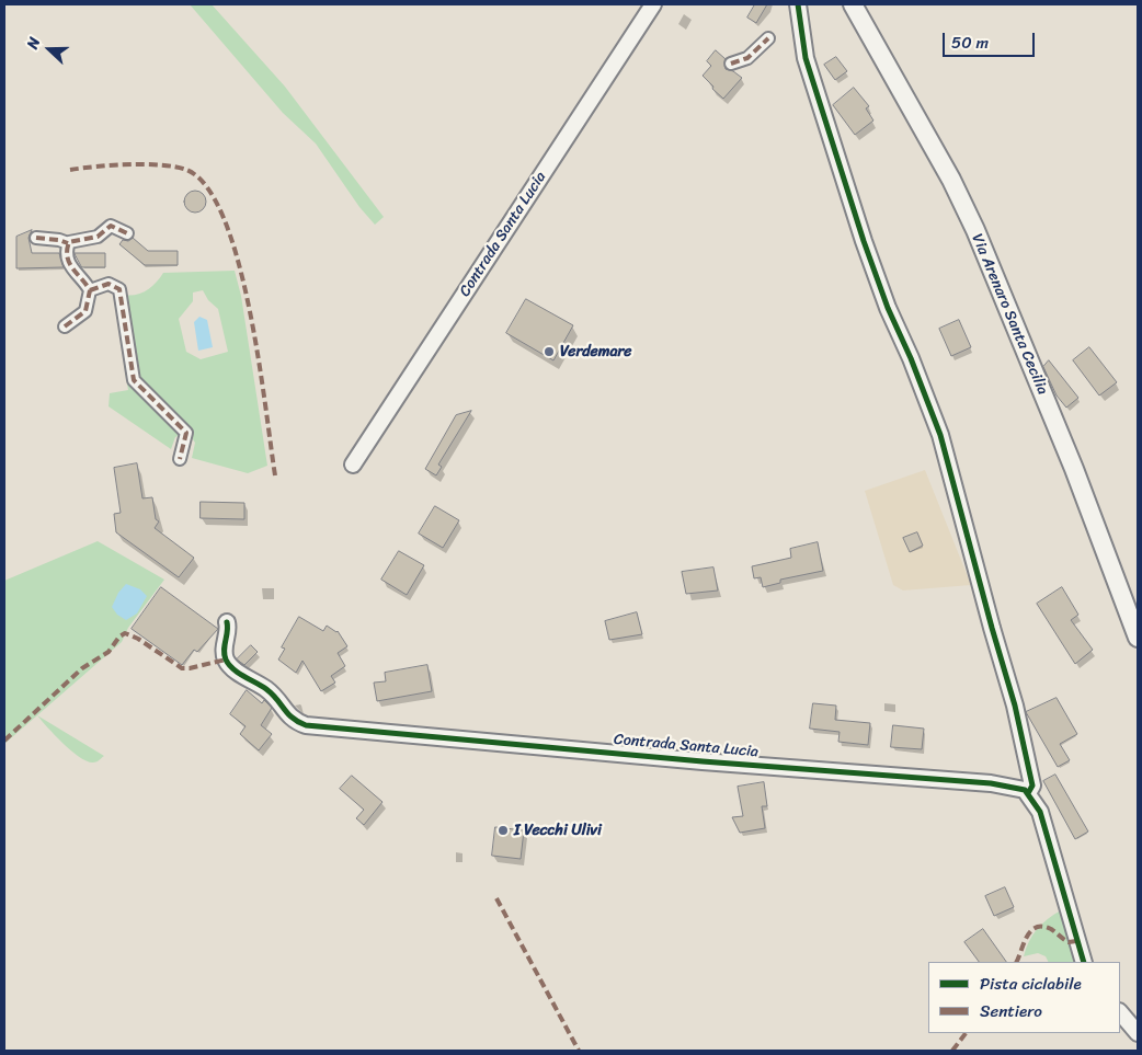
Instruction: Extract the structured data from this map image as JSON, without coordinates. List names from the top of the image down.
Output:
{
  "streets": {
    "street": ["Contrada Santa Lucia", "Via Arenaro Santa Cecilia"]
  },
  "places": ["Verdemare", "I Vecchi Ulivi"],
  "legend": ["Pista ciclabile", "Sentiero"],
  "scale_bar": "50 m",
  "north": "left"
}
